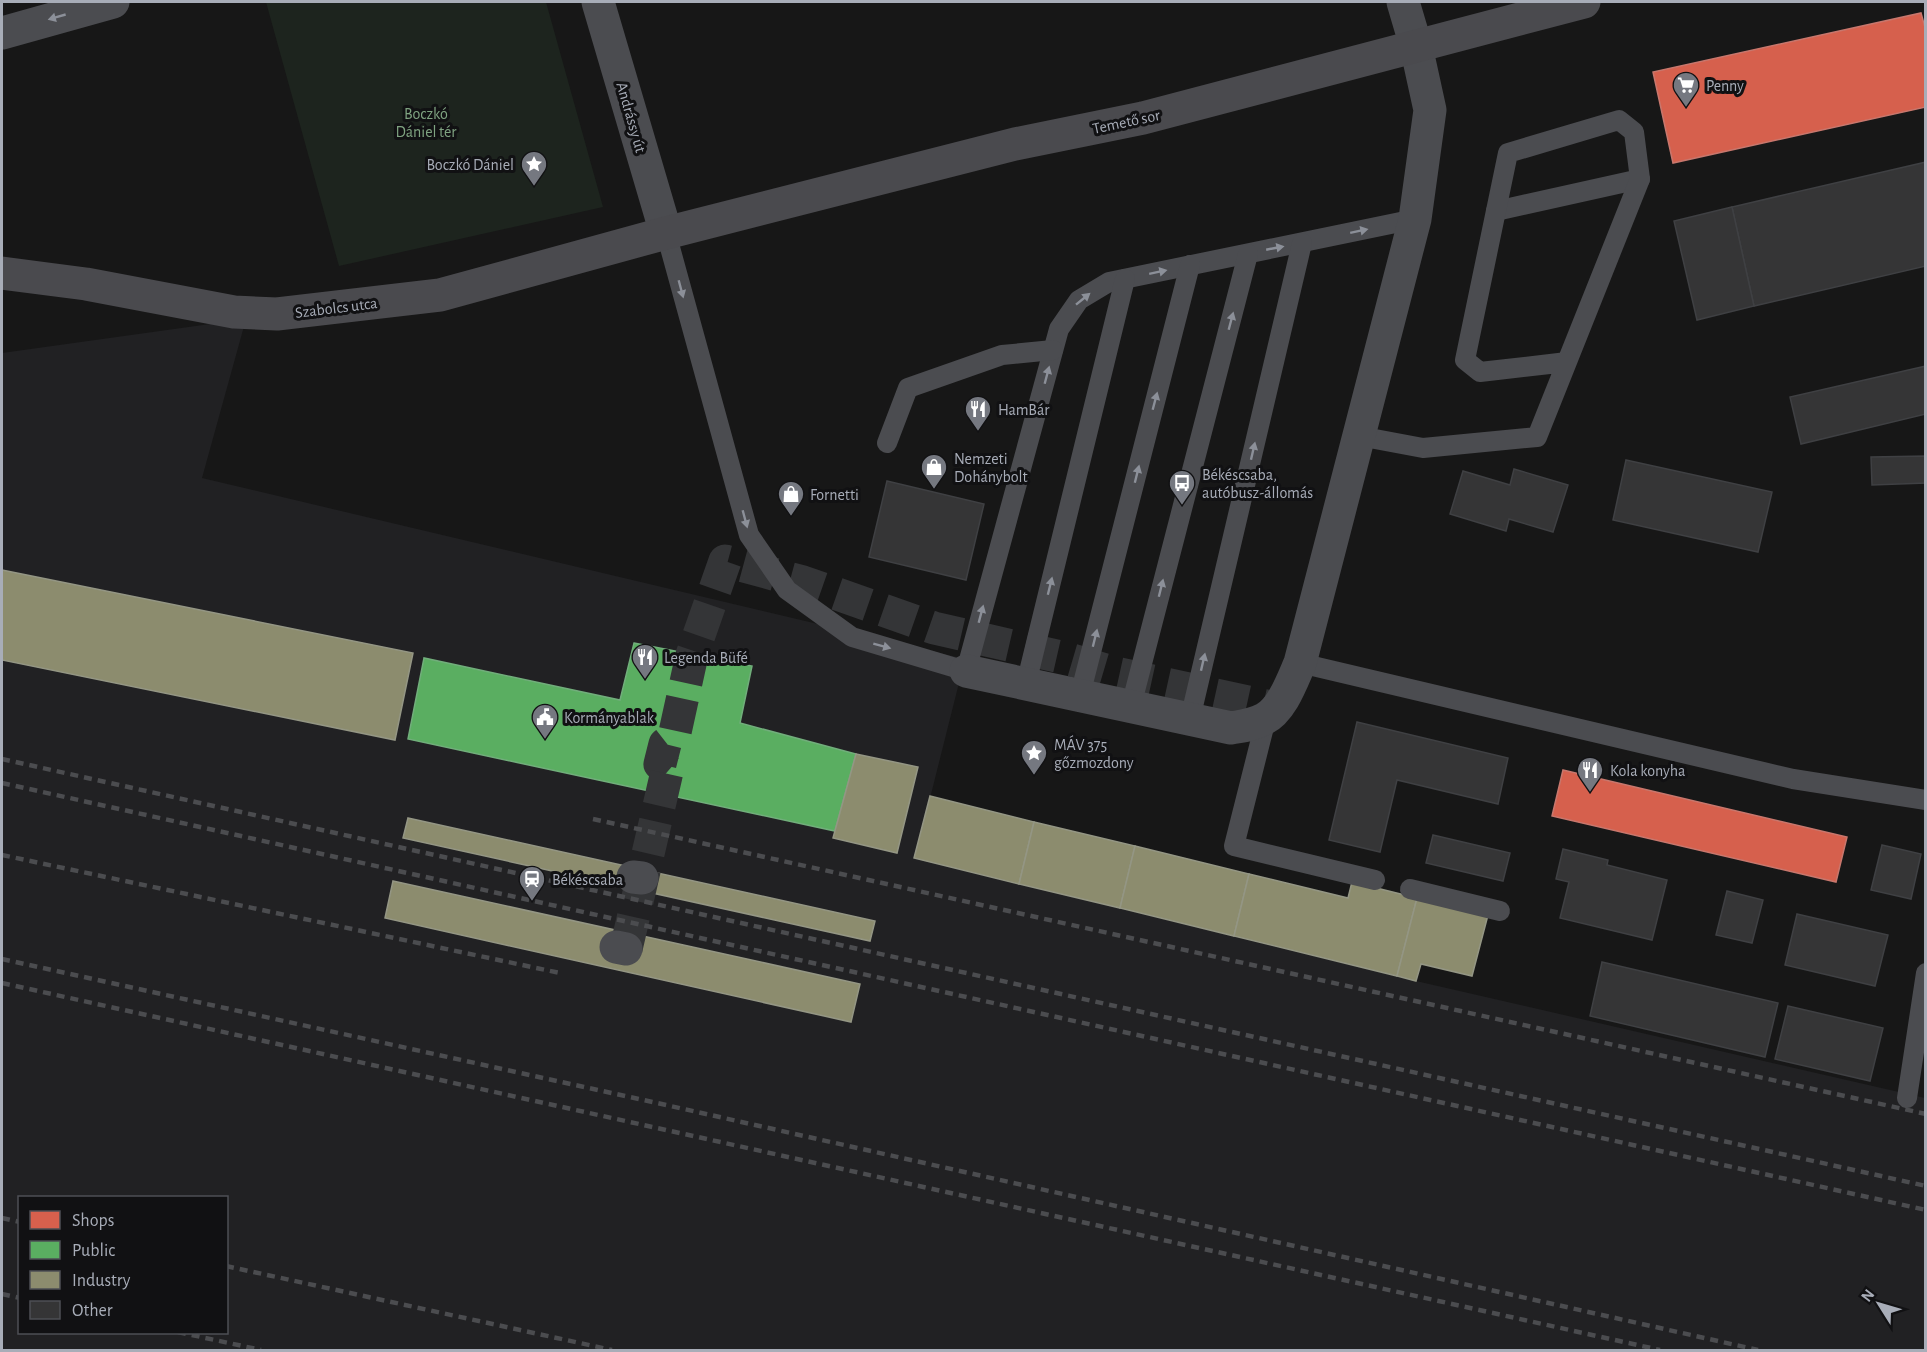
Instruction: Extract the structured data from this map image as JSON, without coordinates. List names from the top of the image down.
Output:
{
  "streets": {
    "street": ["Andrássy út", "Temető sor", "Szabolcs utca"]
  },
  "crossings": [
    ["Andrássy út", "Temető sor"],
    ["Andrássy út", "Szabolcs utca"],
    ["Temető sor", "Szabolcs utca"]
  ],
  "parks": ["Boczkó Dániel tér"],
  "places": {
    "supermarket": ["Penny"],
    "place": ["Boczkó Dániel", "MÁV 375 gőzmozdony"],
    "restaurant": ["HamBár", "Legenda Büfé", "Kola konyha"],
    "shop": ["Nemzeti Dohánybolt", "Fornetti"],
    "bus stop": ["Békéscsaba, autóbusz-állomás"],
    "public building": ["Kormányablak"],
    "station": ["Békéscsaba"]
  },
  "legend": [
    "Shops",
    "Public",
    "Industry",
    "Other"
  ],
  "north": "top left"
}
